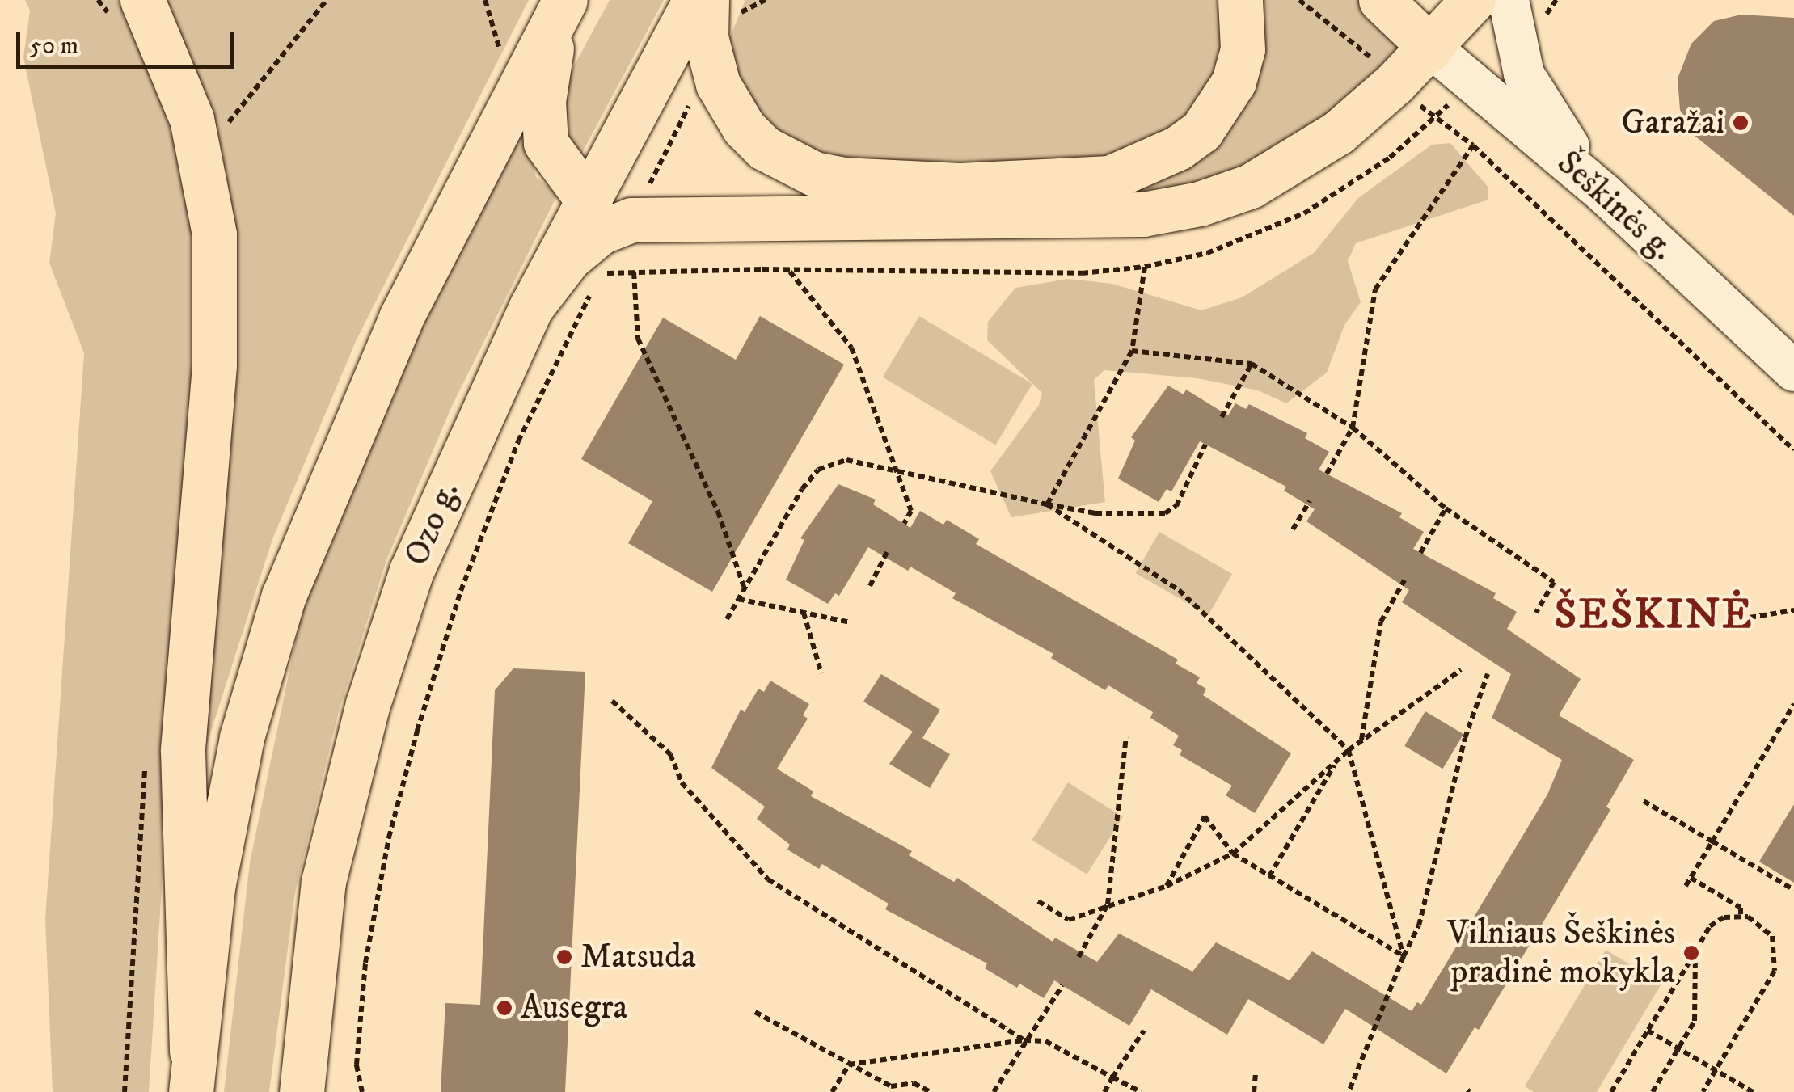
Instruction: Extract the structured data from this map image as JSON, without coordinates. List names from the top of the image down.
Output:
{
  "streets": {
    "main road": ["Ozo g."],
    "street": ["Šeškinės g."]
  },
  "districts": ["ŠEŠKINĖ"],
  "places": [
    "Garažai",
    "Vilniaus Šeškinės pradinė mokykla",
    "Matsuda",
    "Ausegra"
  ],
  "scale_bar": "50 m"
}
